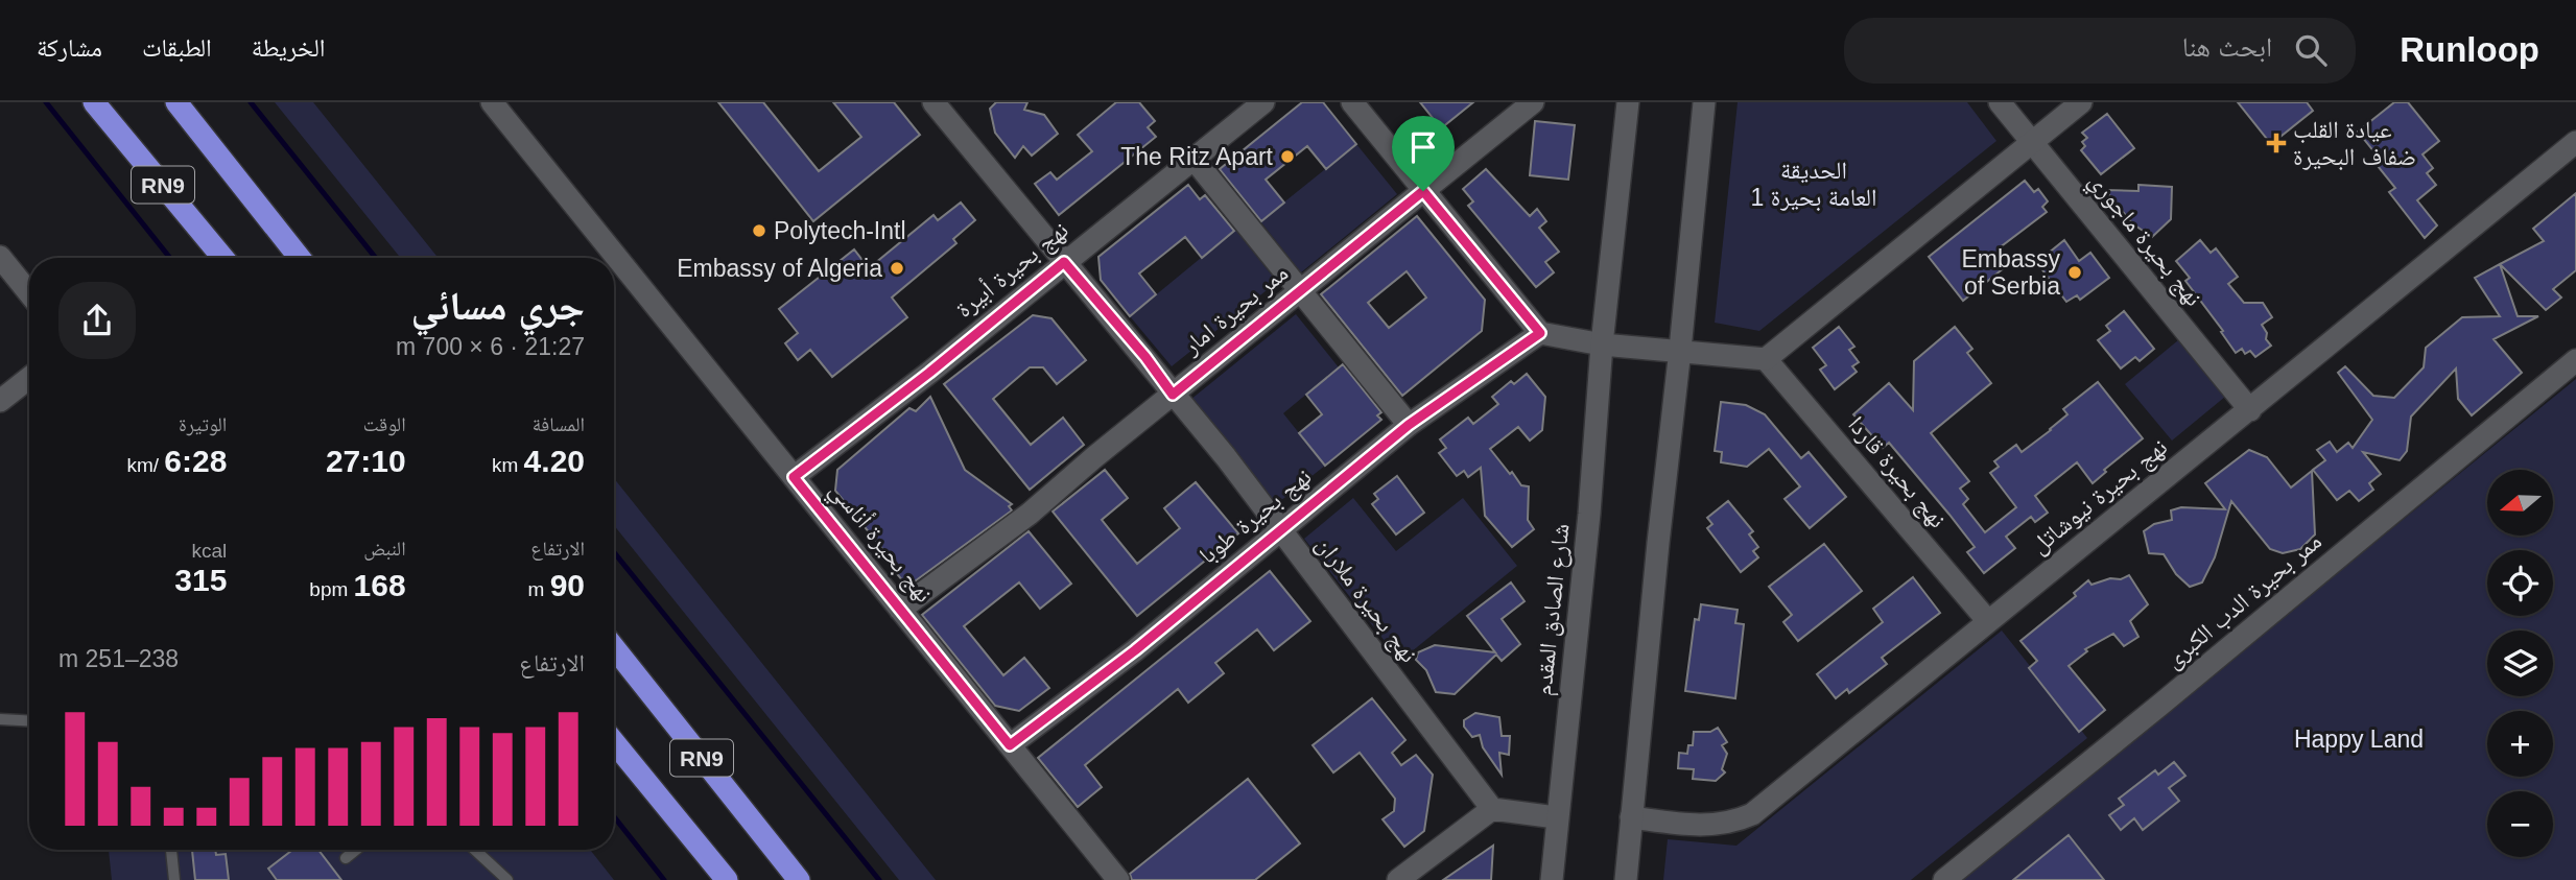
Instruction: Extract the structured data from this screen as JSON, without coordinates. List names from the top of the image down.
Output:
{
  "streets": {
    "highway": ["RN9"],
    "street": [
      "نهج بحيرة ماجوري",
      "نهج بحيرة أبيرة",
      "ممر بحيرة امار",
      "نهج بحيرة قاردا",
      "نهج بحيرة نيوشاتل",
      "نهج بحيرة طوبا",
      "نهج بحيرة أناسي",
      "نهج بحيرة ملاران",
      "ممر بحيرة الدب الكبرى",
      "شارع الصادق المقدم"
    ]
  },
  "crossings": [
    ["نهج بحيرة ماجوري", "نهج بحيرة نيوشاتل"],
    ["نهج بحيرة أبيرة", "نهج بحيرة أناسي"],
    ["نهج بحيرة أبيرة", "نهج بحيرة ملاران"],
    ["ممر بحيرة امار", "نهج بحيرة أناسي"],
    ["ممر بحيرة امار", "نهج بحيرة ملاران"],
    ["نهج بحيرة قاردا", "نهج بحيرة نيوشاتل"],
    ["نهج بحيرة طوبا", "نهج بحيرة أناسي"],
    ["نهج بحيرة طوبا", "نهج بحيرة ملاران"]
  ],
  "parks": ["الحديقة العامة بحيرة 1", "Happy Land"],
  "places": {
    "health": ["عيادة القلب ضفاف البحيرة"],
    "other": [
      "The Ritz Apart",
      "Polytech-Intl",
      "Embassy of Algeria",
      "Embassy of Serbia"
    ]
  },
  "north": "left",
  "page": {
    "header": "Runloop",
    "search": "ابحث هنا",
    "nav": ["الخريطة", "الطبقات", "مشاركة"],
    "heading": ["جري مسائي", "21:27 · 6 × 700 m"],
    "stats": [
      ["المسافة", "4.20 km"],
      ["الوقت", "27:10"],
      ["الوتيرة", "6:28 /km"],
      ["الارتفاع", "90 m"],
      ["النبض", "168 bpm"],
      ["kcal", "315"]
    ],
    "map_buttons": ["+", "−"],
    "chart": ["الارتفاع", "238–251 m"]
  }
}
